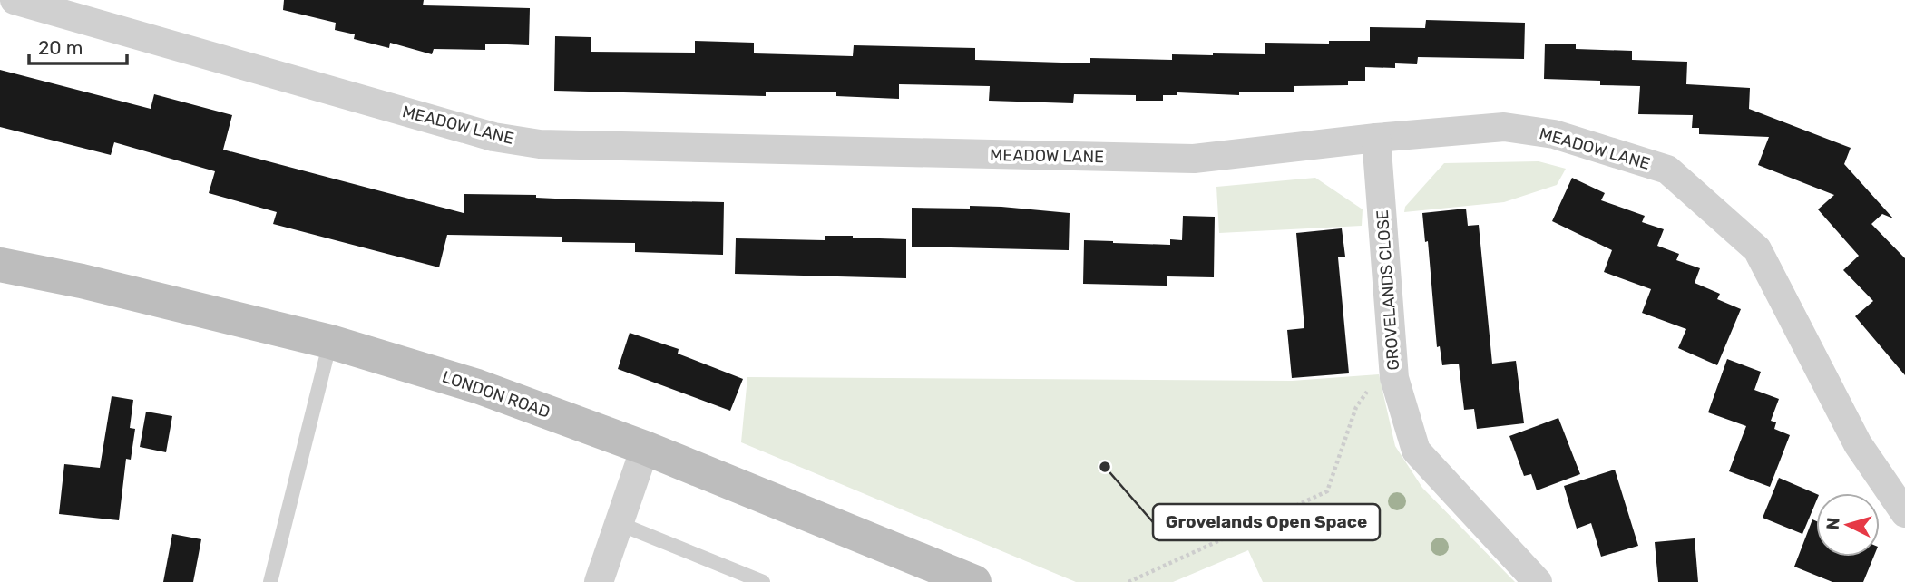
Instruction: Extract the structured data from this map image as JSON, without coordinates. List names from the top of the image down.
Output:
{
  "streets": {
    "main road": ["LONDON ROAD"],
    "street": ["MEADOW LANE", "GROVELANDS CLOSE"]
  },
  "crossings": [
    ["MEADOW LANE", "GROVELANDS CLOSE"]
  ],
  "places": ["Grovelands Open Space"],
  "scale_bar": "20 m",
  "north": "left"
}
